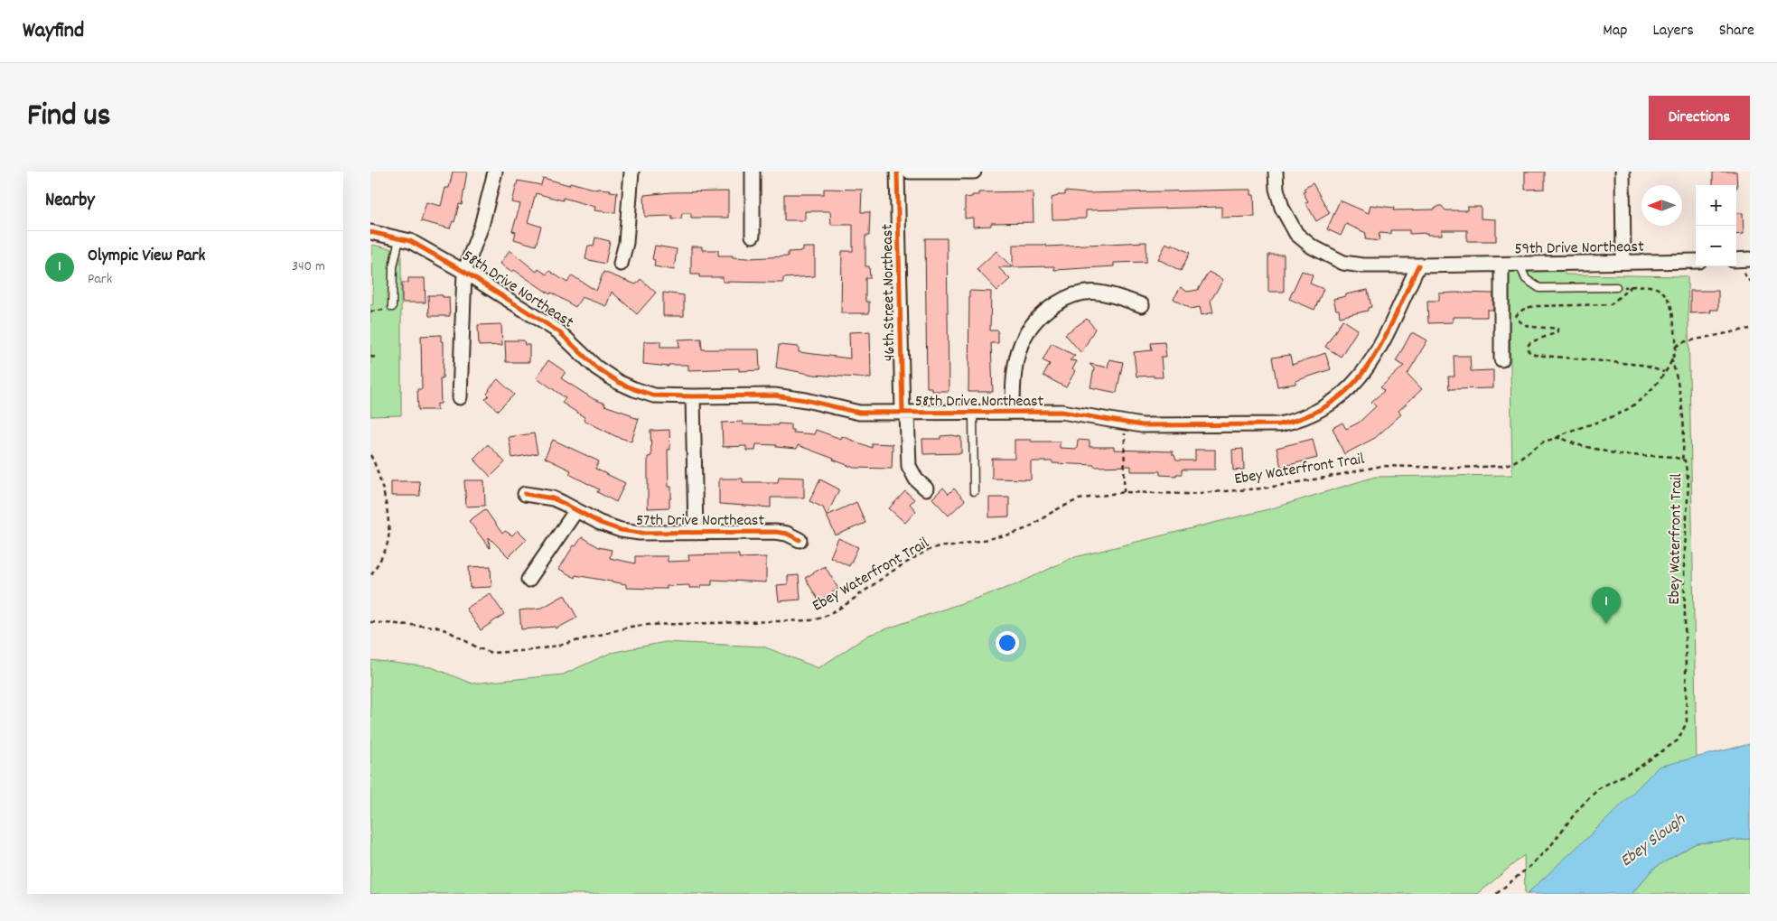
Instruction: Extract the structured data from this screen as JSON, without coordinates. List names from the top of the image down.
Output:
{
  "streets": {
    "street": [
      "59th Drive Northeast",
      "58th Drive Northeast",
      "46th Street Northeast",
      "57th Drive Northeast"
    ],
    "path": ["Ebey Waterfront Trail"]
  },
  "crossings": [
    ["58th Drive Northeast", "46th Street Northeast"]
  ],
  "water": ["Ebey Slough"],
  "north": "left",
  "page": {
    "header": "Wayfind",
    "nav": ["Map", "Layers", "Share"],
    "title": "Find us",
    "buttons": "Directions",
    "heading": "Nearby",
    "map_buttons": ["+", "−"],
    "list": [
      {
        "mark": "1",
        "name": "Olympic View Park",
        "note": "Park",
        "value": "340 m"
      }
    ],
    "pins": "1"
  }
}
